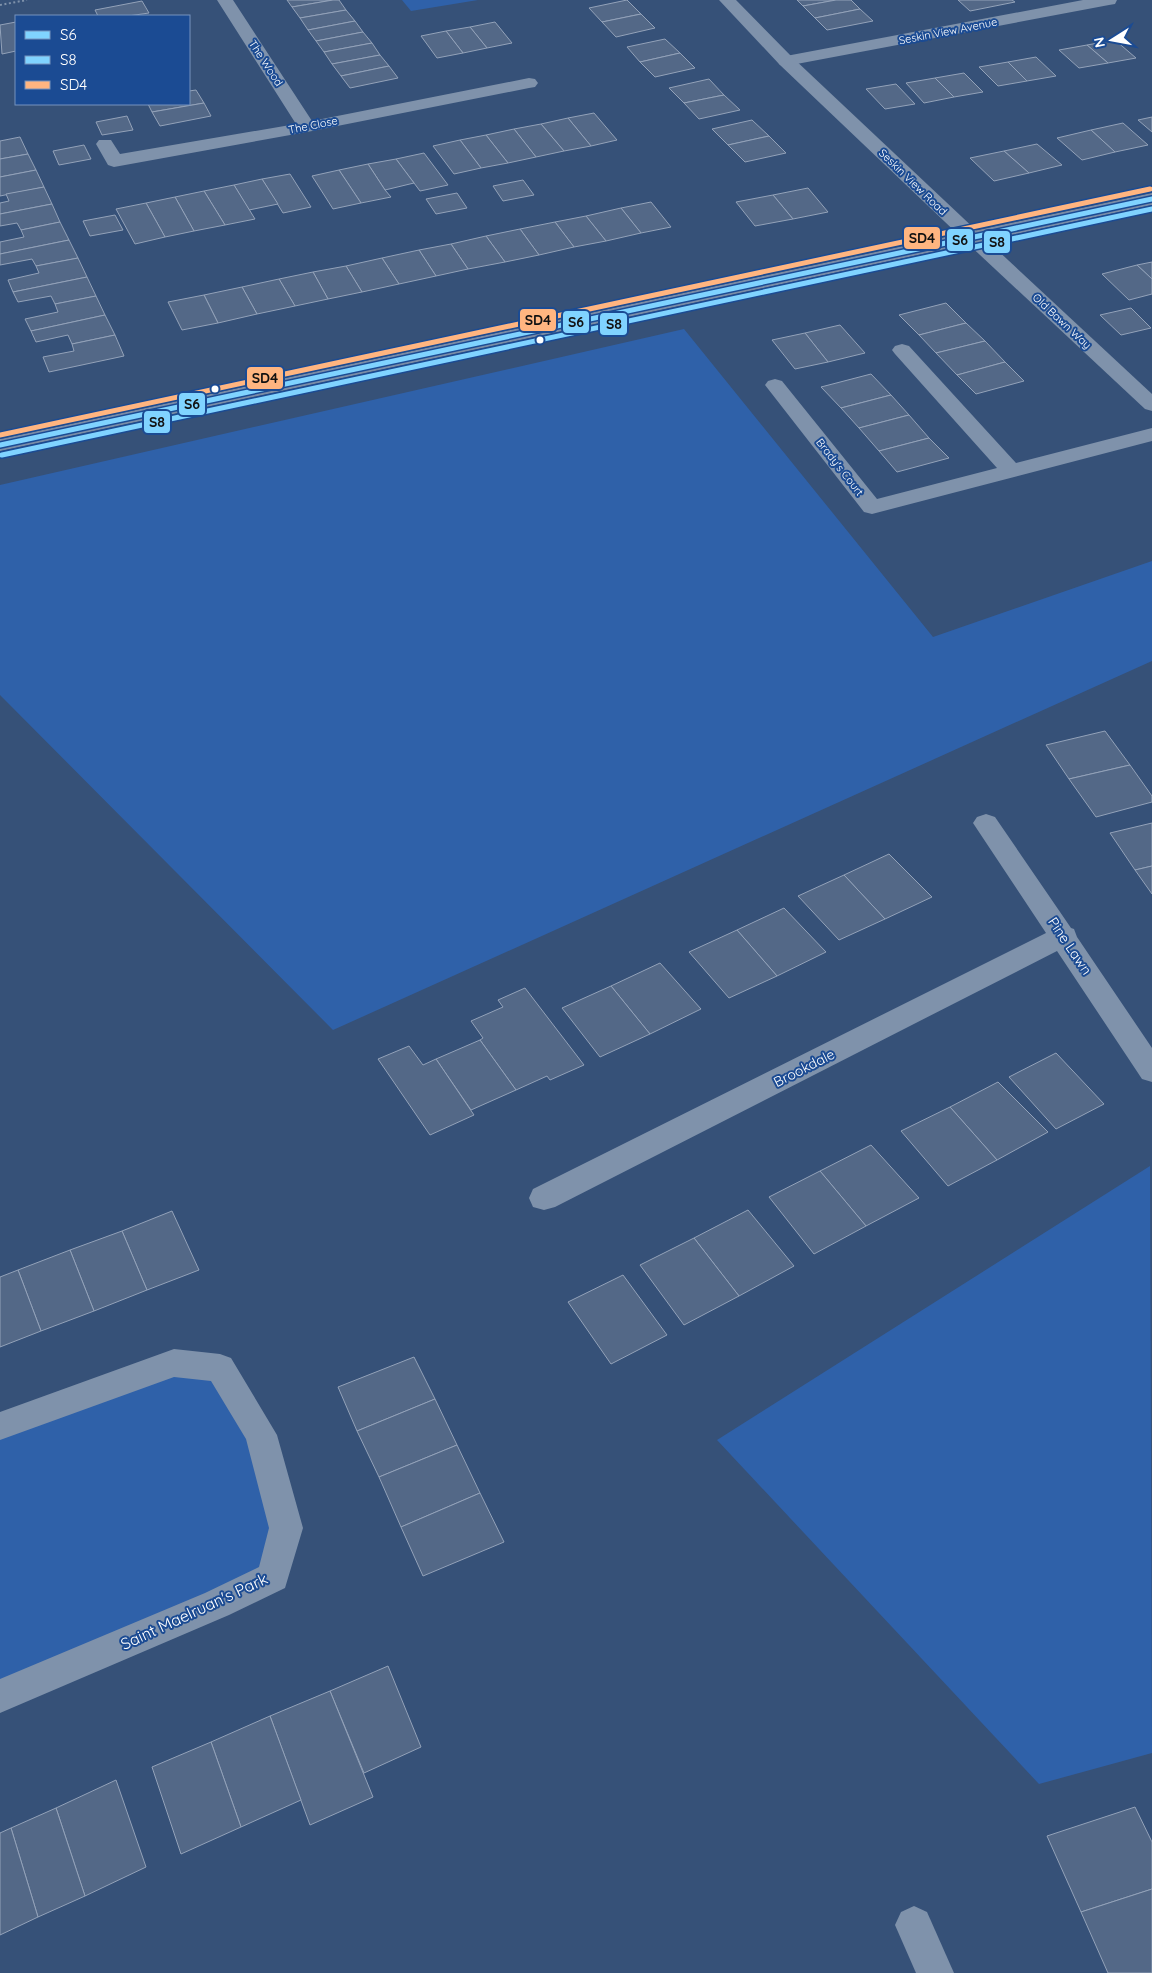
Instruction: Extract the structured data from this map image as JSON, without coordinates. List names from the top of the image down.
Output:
{
  "streets": {
    "street": [
      "Seskin View Avenue",
      "The Wood",
      "The Close",
      "Seskin View Road",
      "Old Bawn Way",
      "Brady's Court",
      "Pine Lawn",
      "Brookdale",
      "Saint Maelruan's Park"
    ]
  },
  "crossings": [
    ["Seskin View Avenue", "Seskin View Road"],
    ["The Wood", "The Close"],
    ["Seskin View Road", "Old Bawn Way"],
    ["Pine Lawn", "Brookdale"]
  ],
  "lines": ["transit line SD4", "transit line S6", "transit line S8"],
  "legend": ["S6", "S8", "SD4"],
  "north": "left"
}
